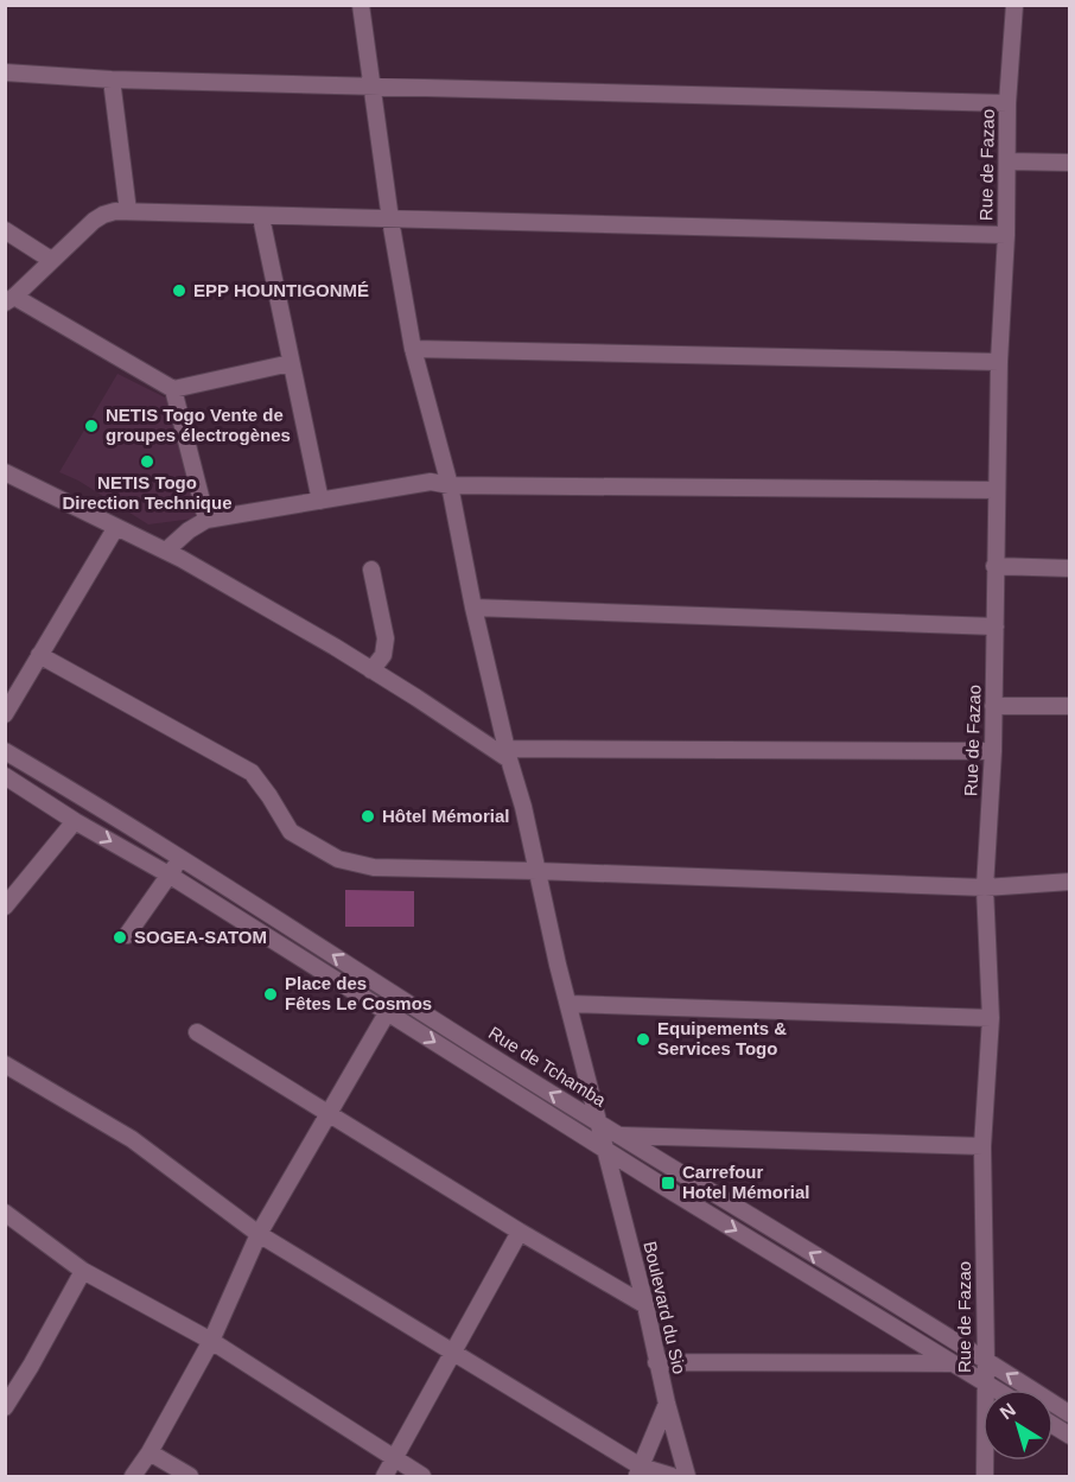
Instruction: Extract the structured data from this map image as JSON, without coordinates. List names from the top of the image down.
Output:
{
  "streets": {
    "street": ["Rue de Fazao", "Rue de Tchamba", "Boulevard du Sio"]
  },
  "crossings": [
    ["Rue de Fazao", "Rue de Tchamba"],
    ["Rue de Tchamba", "Boulevard du Sio"]
  ],
  "places": {
    "other": [
      "EPP HOUNTIGONMÉ",
      "NETIS Togo Vente de groupes électrogènes",
      "NETIS Togo Direction Technique",
      "Hôtel Mémorial",
      "SOGEA-SATOM",
      "Place des Fêtes Le Cosmos",
      "Equipements & Services Togo"
    ],
    "transit": ["Carrefour Hotel Mémorial"]
  },
  "north": "top left"
}
